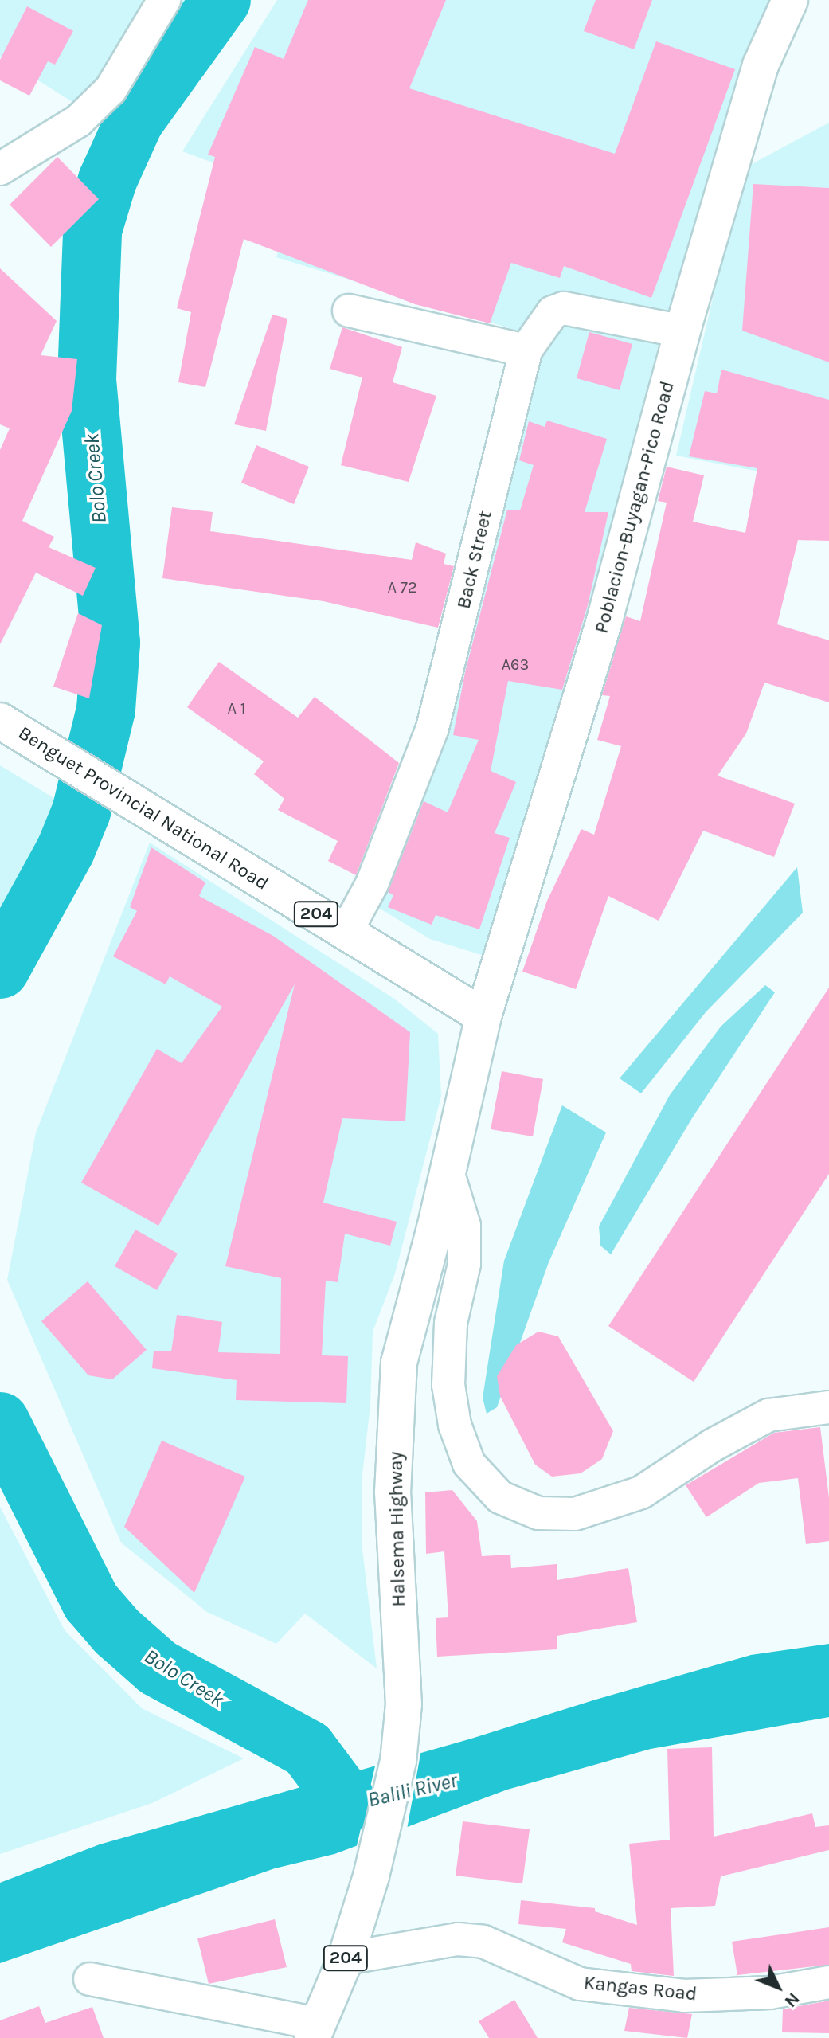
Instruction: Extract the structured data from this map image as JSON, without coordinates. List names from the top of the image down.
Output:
{
  "streets": {
    "main road": [
      "Poblacion-Buyagan-Pico Road",
      "Benguet Provincial National Road",
      "204",
      "Halsema Highway"
    ],
    "street": ["Back Street", "Kangas Road"]
  },
  "crossings": [
    ["Poblacion-Buyagan-Pico Road", "Back Street"],
    ["Poblacion-Buyagan-Pico Road", "Benguet Provincial National Road"],
    ["Poblacion-Buyagan-Pico Road", "Halsema Highway"],
    ["Back Street", "Benguet Provincial National Road"],
    ["Benguet Provincial National Road", "Halsema Highway"],
    ["Halsema Highway", "Kangas Road"]
  ],
  "water": ["Bolo Creek", "Balili River"],
  "house_numbers": ["A 72", "A63", "A 1"],
  "north": "bottom right"
}
